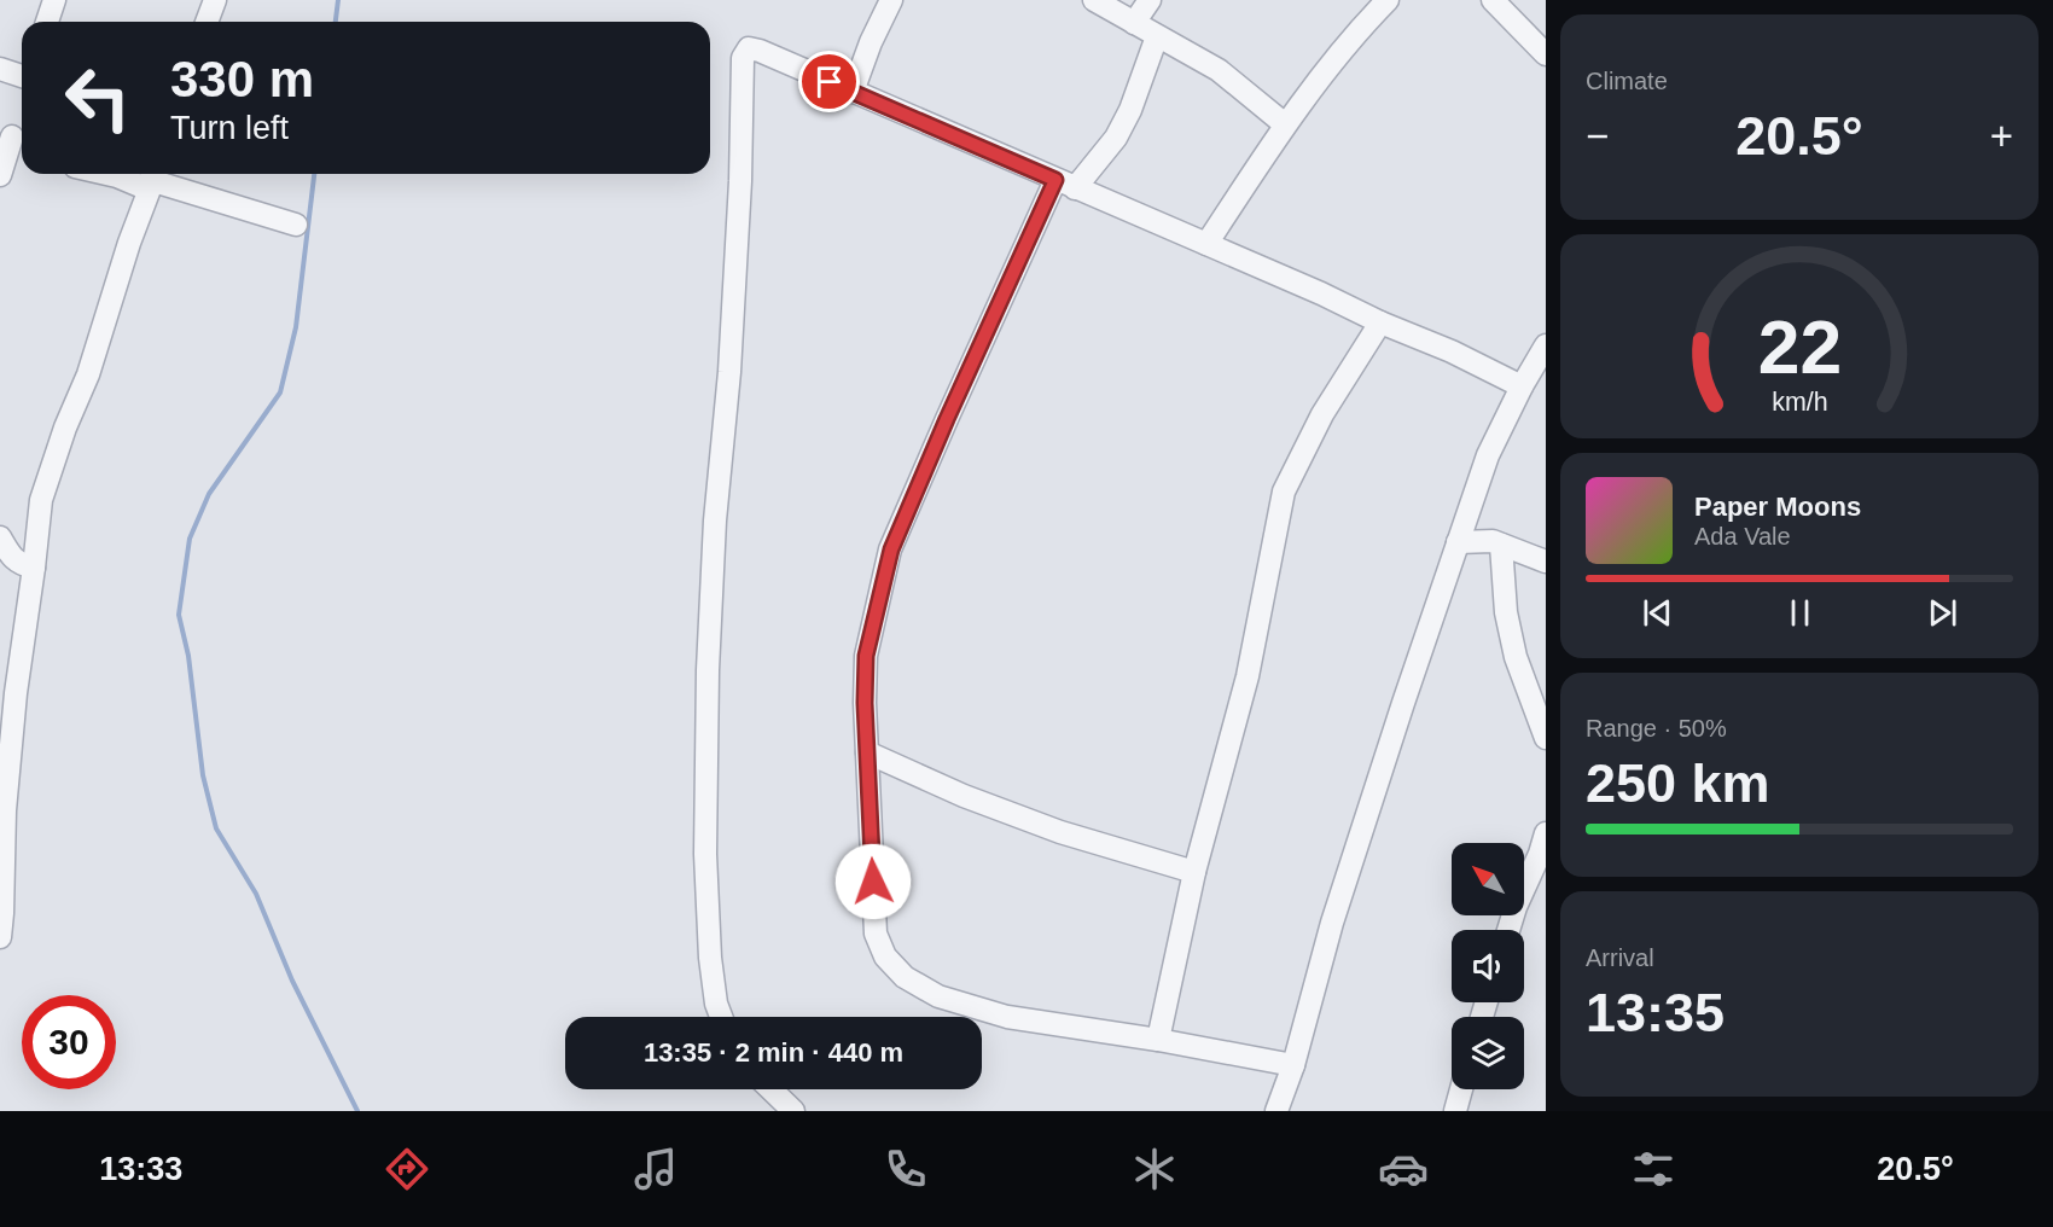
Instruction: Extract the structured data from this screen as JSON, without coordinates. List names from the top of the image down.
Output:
{
  "north": "top left",
  "page": {
    "tile": [
      "Climate",
      ["Range · 50%", "250 km"],
      ["Arrival", "13:35"]
    ],
    "turn": ["330 m", "Turn left"],
    "heat": ["−", "20.5°", "+"],
    "song": ["Paper Moons", "Ada Vale"],
    "limit": "30",
    "trip": "13:35 · 2 min · 440 m",
    "tabs": ["13:33", "20.5°"],
    "gauge": ["22", "km/h"]
  }
}
